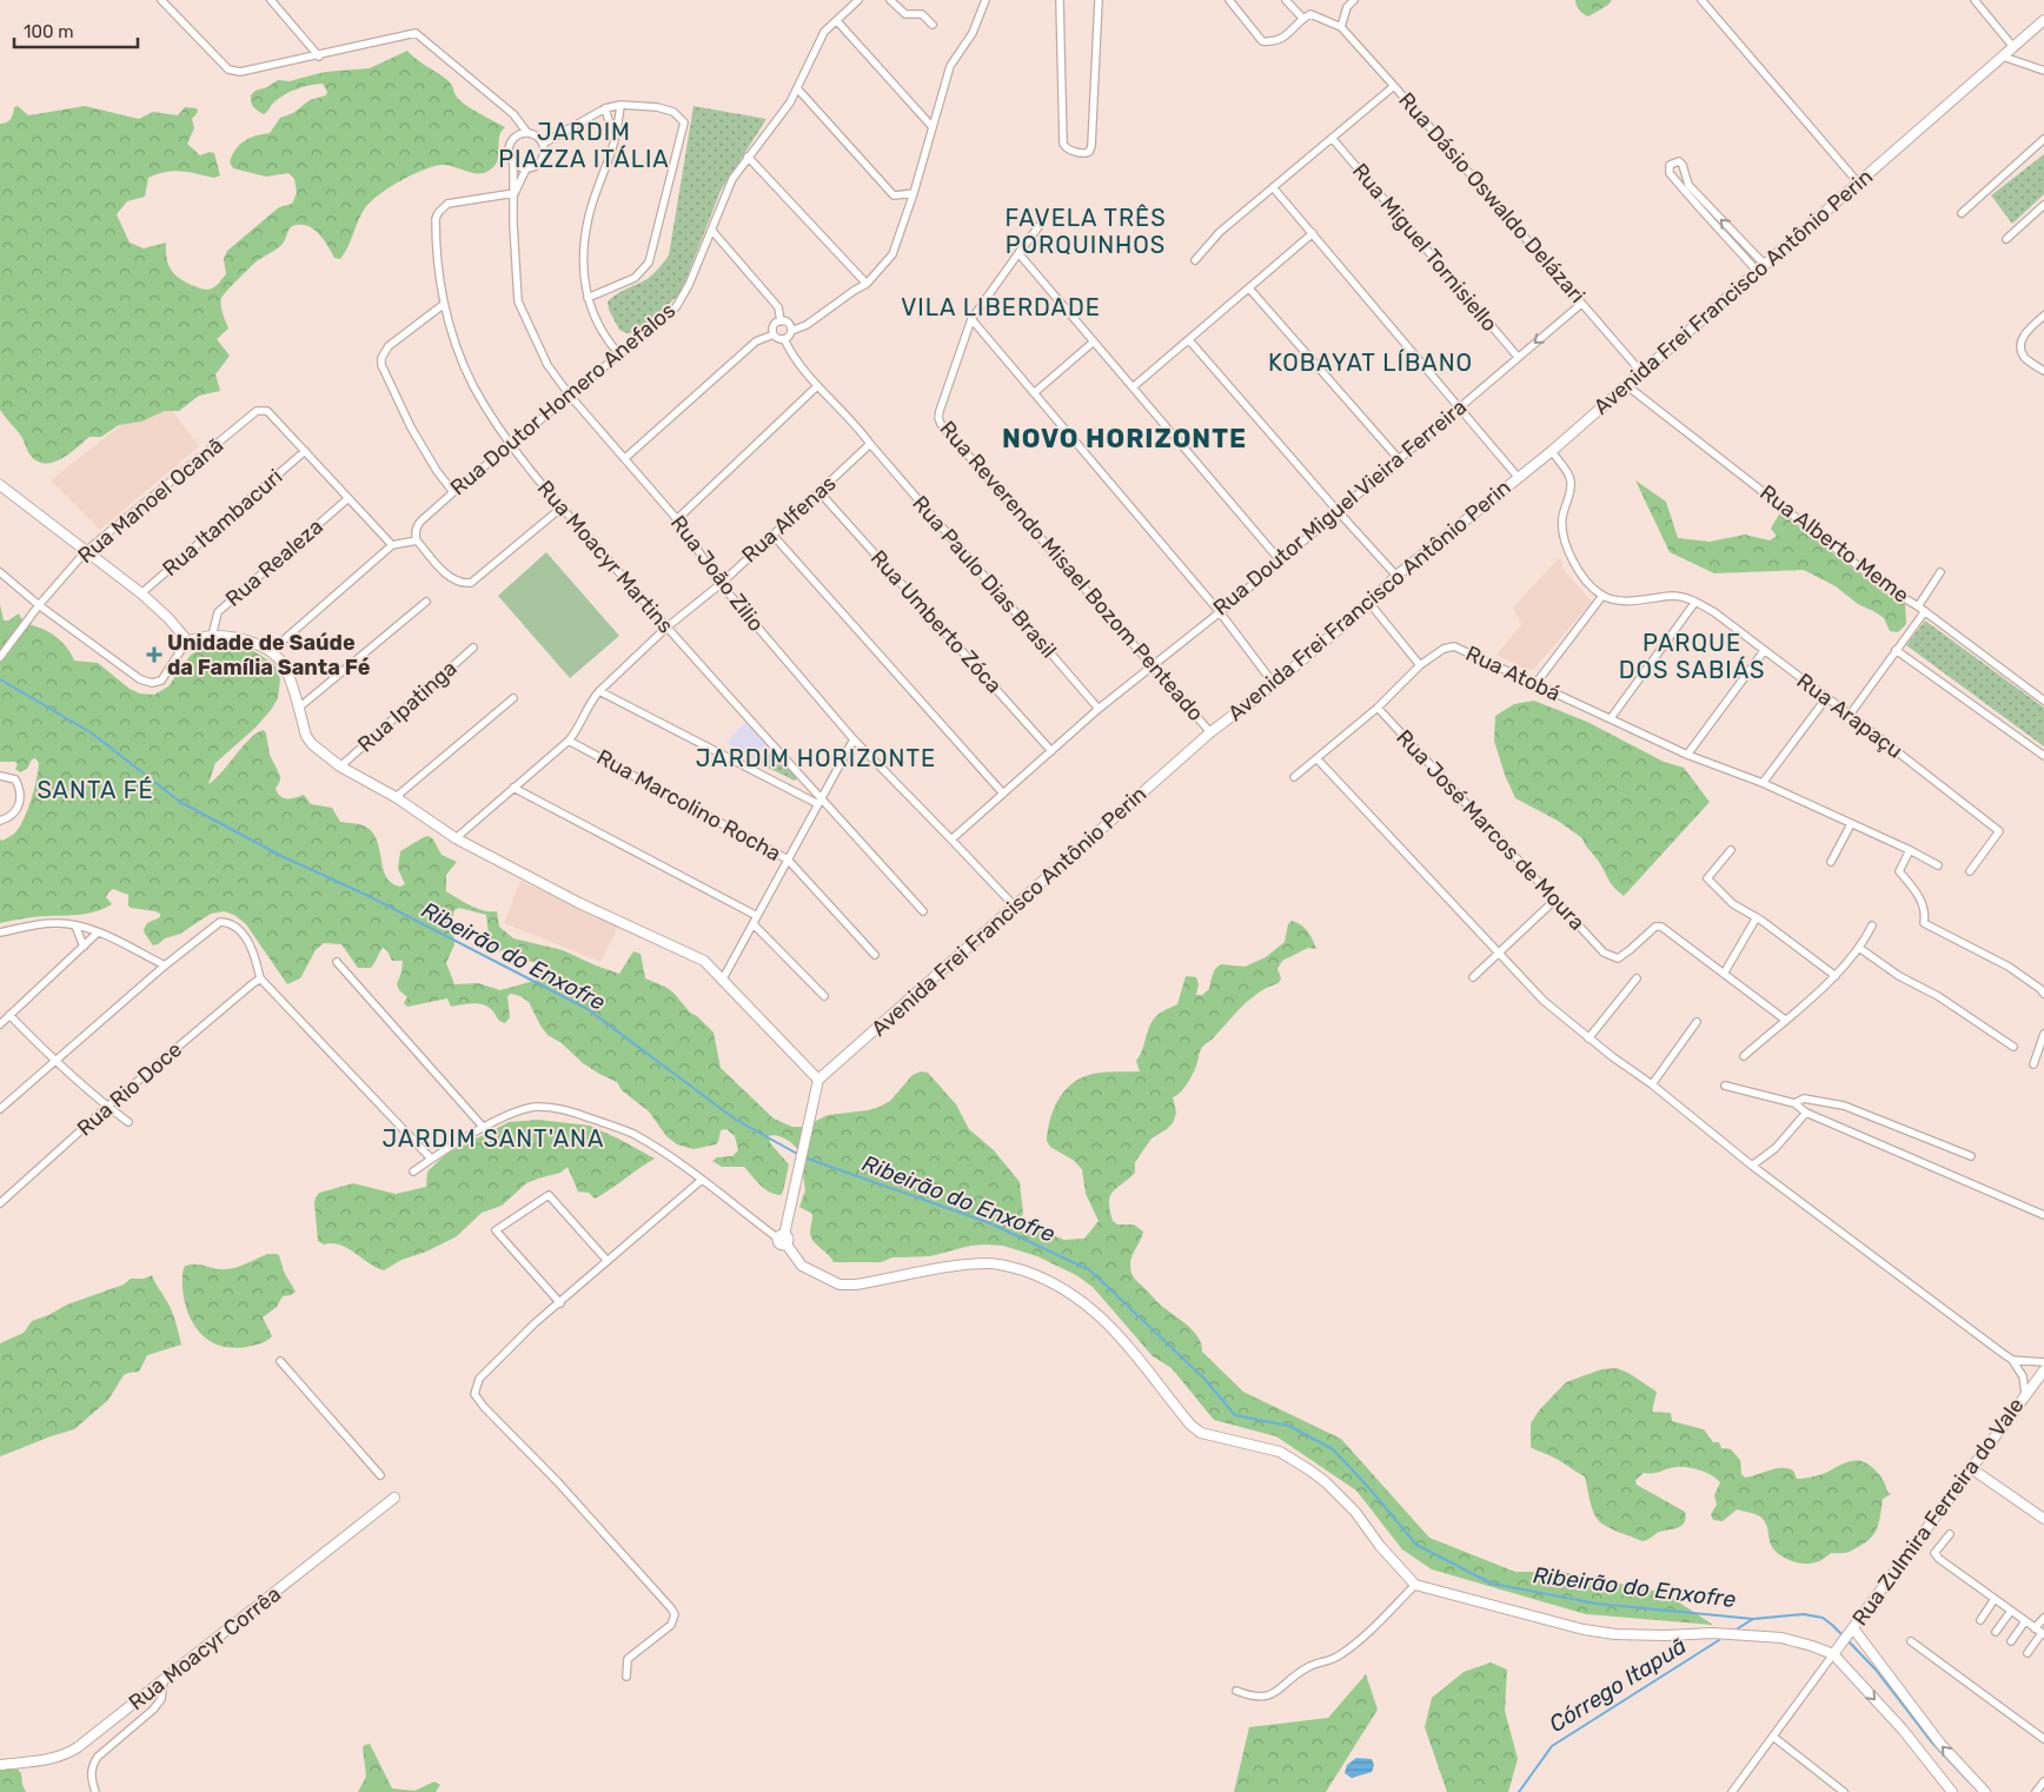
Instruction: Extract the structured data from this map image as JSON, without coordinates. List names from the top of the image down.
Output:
{
  "streets": {
    "street": [
      "Rua Dásio Oswaldo Delázari",
      "Rua Miguel Tornisiello",
      "Avenida Frei Francisco Antônio Perin",
      "Rua Doutor Homero Anefalos",
      "Rua Manoel Ocanã",
      "Rua Doutor Miguel Vieira Ferreira",
      "Rua Alfenas",
      "Rua Itambacuri",
      "Rua Alberto Meme",
      "Rua Moacyr Martins",
      "Rua Realeza",
      "Rua Reverendo Misael Bozom Penteado",
      "Rua João Zilio",
      "Rua Paulo Dias Brasil",
      "Rua Umberto Zóca",
      "Rua Atobá",
      "Rua Ipatinga",
      "Rua Arapaçu",
      "Rua Marcolino Rocha",
      "Rua José Marcos de Moura",
      "Rua Rio Doce",
      "Rua Zulmira Ferreira do Vale",
      "Rua Moacyr Corrêa"
    ]
  },
  "crossings": [
    ["Rua Dásio Oswaldo Delázari", "Avenida Frei Francisco Antônio Perin"],
    ["Rua Dásio Oswaldo Delázari", "Rua Doutor Miguel Vieira Ferreira"],
    ["Rua Miguel Tornisiello", "Rua Doutor Miguel Vieira Ferreira"],
    ["Avenida Frei Francisco Antônio Perin", "Rua Alberto Meme"],
    ["Avenida Frei Francisco Antônio Perin", "Rua Reverendo Misael Bozom Penteado"],
    ["Avenida Frei Francisco Antônio Perin", "Rua João Zilio"],
    ["Rua Doutor Homero Anefalos", "Rua Moacyr Martins"],
    ["Rua Doutor Homero Anefalos", "Rua João Zilio"],
    ["Rua Manoel Ocanã", "Rua Itambacuri"],
    ["Rua Doutor Miguel Vieira Ferreira", "Rua Reverendo Misael Bozom Penteado"],
    ["Rua Doutor Miguel Vieira Ferreira", "Rua João Zilio"],
    ["Rua Doutor Miguel Vieira Ferreira", "Rua Paulo Dias Brasil"],
    ["Rua Doutor Miguel Vieira Ferreira", "Rua Umberto Zóca"],
    ["Rua Alfenas", "Rua Moacyr Martins"],
    ["Rua Alfenas", "Rua João Zilio"],
    ["Rua Alfenas", "Rua Paulo Dias Brasil"],
    ["Rua Alfenas", "Rua Umberto Zóca"],
    ["Rua Alfenas", "Rua Marcolino Rocha"],
    ["Rua Moacyr Martins", "Rua João Zilio"],
    ["Rua Atobá", "Rua José Marcos de Moura"]
  ],
  "districts": [
    "JARDIM PIAZZA ITÁLIA",
    "FAVELA TRÊS PORQUINHOS",
    "VILA LIBERDADE",
    "KOBAYAT LÍBANO",
    "NOVO HORIZONTE",
    "PARQUE DOS SABIÁS",
    "JARDIM HORIZONTE",
    "SANTA FÉ",
    "JARDIM SANT'ANA"
  ],
  "water": ["Ribeirão do Enxofre", "Córrego Itapuã"],
  "places": {
    "health": ["Unidade de Saúde da Família Santa Fé"]
  },
  "scale_bar": "100 m"
}
